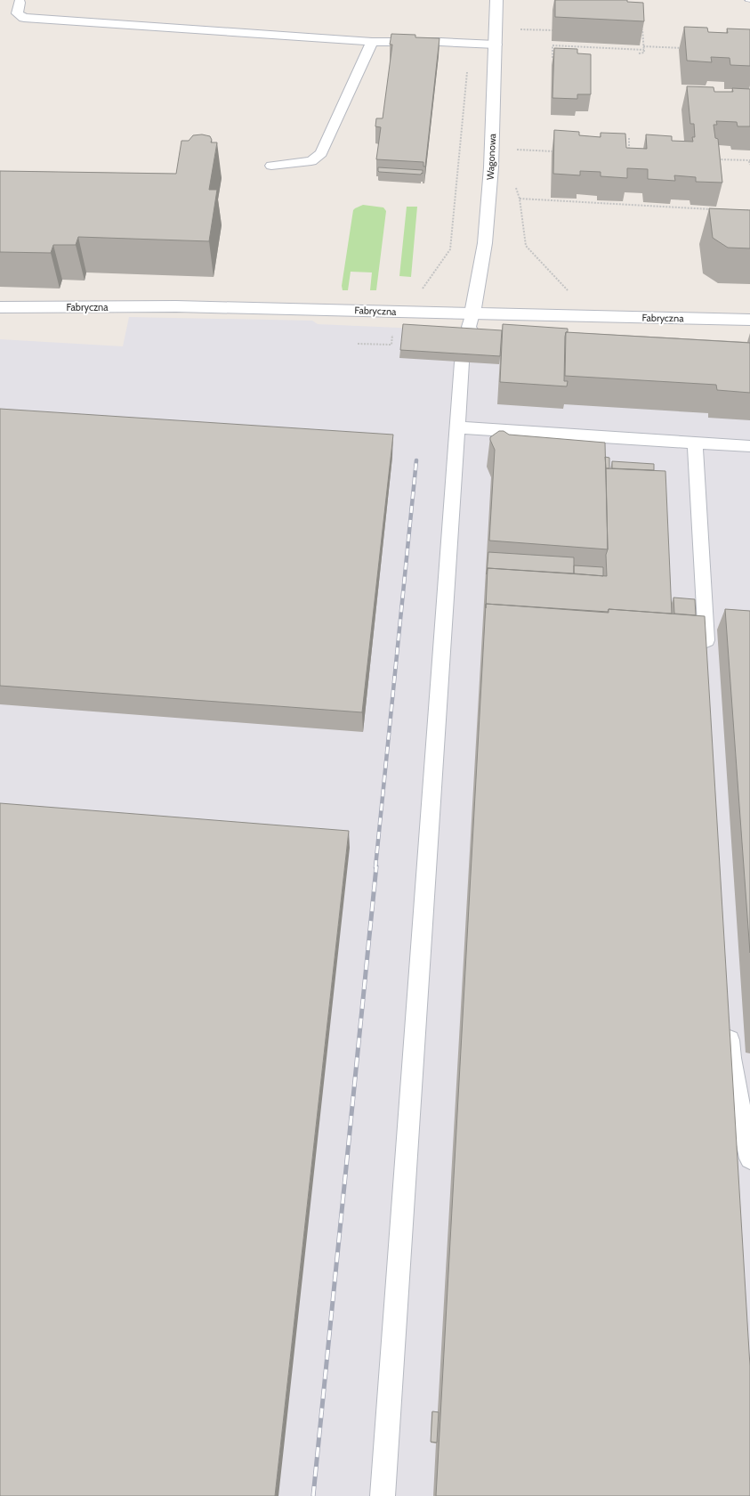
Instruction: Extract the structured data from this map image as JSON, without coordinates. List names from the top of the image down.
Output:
{
  "streets": {
    "street": ["Wagonowa", "Fabryczna"]
  },
  "crossings": [
    ["Wagonowa", "Fabryczna"]
  ]
}
